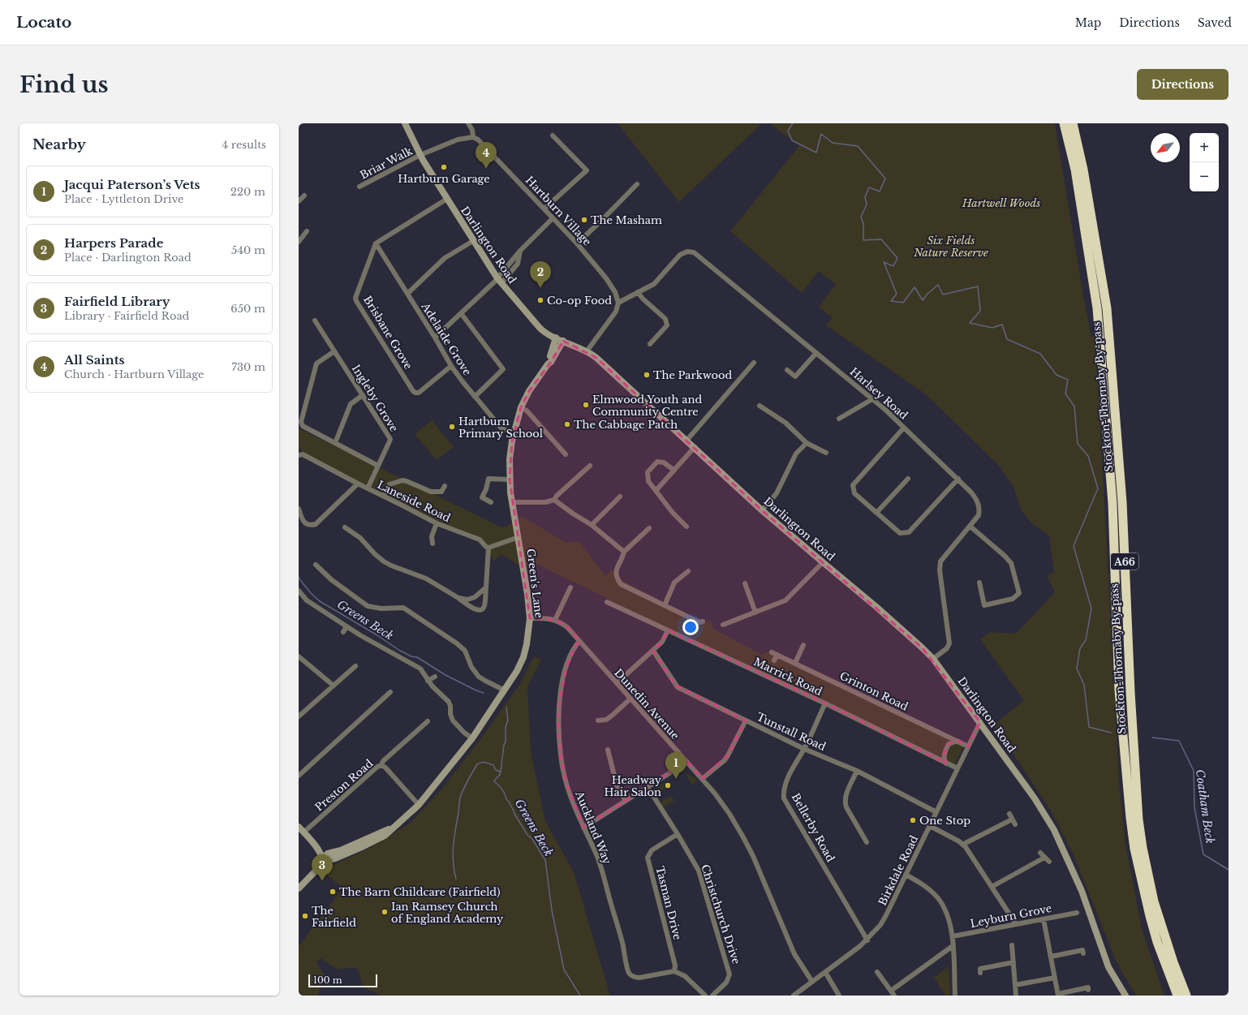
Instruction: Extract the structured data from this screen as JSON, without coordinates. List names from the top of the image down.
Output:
{
  "streets": {
    "highway": ["Stockton-Thornaby By-pass", "A66"],
    "street": [
      "Briar Walk",
      "Hartburn Village",
      "Darlington Road",
      "Brisbane Grove",
      "Adelaide Grove",
      "Harlsey Road",
      "Ingleby Grove",
      "Laneside Road",
      "Green's Lane",
      "Marrick Road",
      "Grinton Road",
      "Dunedin Avenue",
      "Tunstall Road",
      "Preston Road",
      "Auckland Way",
      "Bellerby Road",
      "Birkdale Road",
      "Tasman Drive",
      "Christchurch Drive",
      "Leyburn Grove"
    ]
  },
  "crossings": [
    ["Briar Walk", "Darlington Road"],
    ["Hartburn Village", "Harlsey Road"],
    ["Darlington Road", "Harlsey Road"],
    ["Darlington Road", "Green's Lane"],
    ["Darlington Road", "Birkdale Road"],
    ["Brisbane Grove", "Adelaide Grove"],
    ["Adelaide Grove", "Green's Lane"],
    ["Stockton-Thornaby By-pass", "A66"],
    ["Ingleby Grove", "Laneside Road"],
    ["Green's Lane", "Dunedin Avenue"],
    ["Green's Lane", "Preston Road"],
    ["Marrick Road", "Bellerby Road"],
    ["Marrick Road", "Birkdale Road"],
    ["Grinton Road", "Birkdale Road"],
    ["Dunedin Avenue", "Auckland Way"],
    ["Dunedin Avenue", "Birkdale Road"],
    ["Tunstall Road", "Bellerby Road"],
    ["Tunstall Road", "Birkdale Road"],
    ["Auckland Way", "Tasman Drive"],
    ["Bellerby Road", "Birkdale Road"],
    ["Tasman Drive", "Christchurch Drive"]
  ],
  "water": ["Greens Beck", "Coatham Beck"],
  "parks": ["Hartwell Woods", "Six Fields Nature Reserve"],
  "places": [
    "Hartburn Garage",
    "The Masham",
    "Co-op Food",
    "The Parkwood",
    "Elmwood Youth and Community Centre",
    "The Cabbage Patch",
    "Hartburn Primary School",
    "Headway Hair Salon",
    "One Stop",
    "The Barn Childcare (Fairfield)",
    "Ian Ramsey Church of England Academy",
    "The Fairfield"
  ],
  "scale_bar": "100 m",
  "north": "bottom left",
  "page": {
    "header": "Locato",
    "nav": ["Map", "Directions", "Saved"],
    "buttons": "Directions",
    "title": "Find us",
    "heading": ["Nearby", "4 results"],
    "map_buttons": ["+", "−"],
    "pins": [
      "4",
      "2",
      "1",
      "3"
    ],
    "list": [
      {
        "mark": "1",
        "name": "Jacqui Paterson’s Vets",
        "note": "Place · Lyttleton Drive",
        "value": "220 m"
      },
      {
        "mark": "2",
        "name": "Harpers Parade",
        "note": "Place · Darlington Road",
        "value": "540 m"
      },
      {
        "mark": "3",
        "name": "Fairfield Library",
        "note": "Library · Fairfield Road",
        "value": "650 m"
      },
      {
        "mark": "4",
        "name": "All Saints",
        "note": "Church · Hartburn Village",
        "value": "730 m"
      }
    ],
    "scale": "100 m"
  }
}
